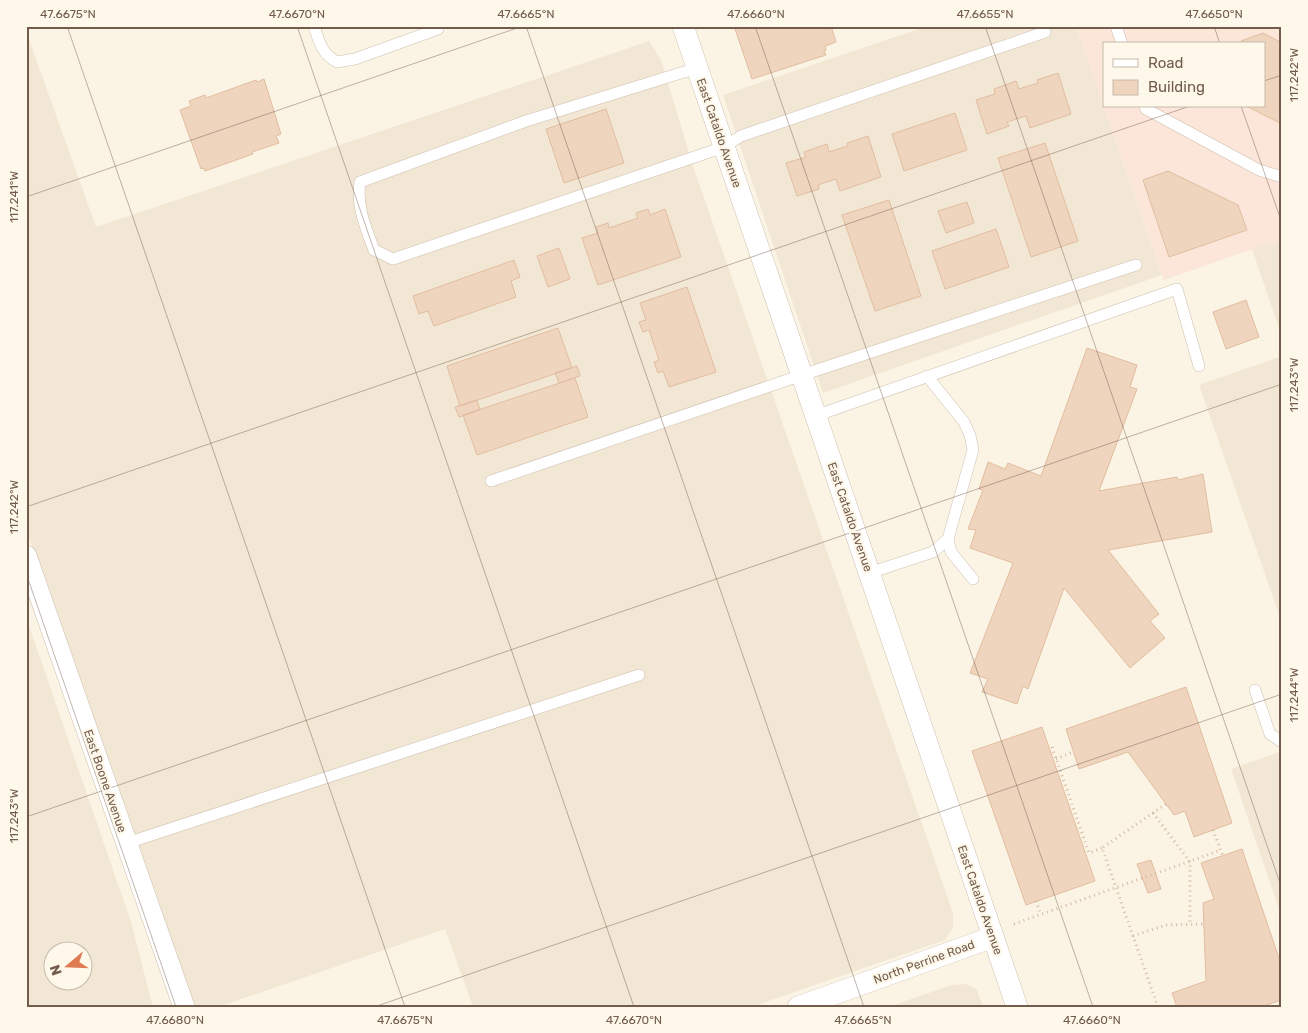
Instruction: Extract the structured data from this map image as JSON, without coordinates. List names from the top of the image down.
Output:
{
  "streets": {
    "street": ["East Cataldo Avenue", "East Boone Avenue", "North Perrine Road"]
  },
  "crossings": [
    ["East Cataldo Avenue", "North Perrine Road"]
  ],
  "legend": ["Road", "Building"],
  "north": "left",
  "coordinates": [
    "47.6675°N",
    "47.6670°N",
    "47.6665°N",
    "47.6660°N",
    "47.6655°N",
    "47.6650°N",
    "117.242°W",
    "117.241°W",
    "117.243°W",
    "117.244°W",
    "47.6680°N"
  ]
}
